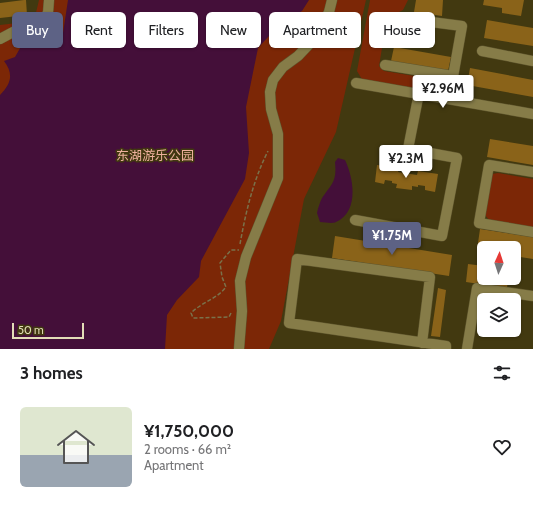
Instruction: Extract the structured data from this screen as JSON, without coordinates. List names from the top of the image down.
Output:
{
  "parks": ["东湖游乐公园"],
  "scale_bar": "50 m",
  "north": "top",
  "page": {
    "chip": [
      "Buy",
      "Rent",
      "Filters",
      "New",
      "Apartment",
      "House"
    ],
    "price": ["¥2.96M", "¥2.3M", "¥1.75M"],
    "scale": "50 m",
    "heading": "3 homes",
    "list": [
      {
        "name": "¥1,750,000",
        "note": "2 rooms · 66 m² · Apartment"
      }
    ]
  }
}
